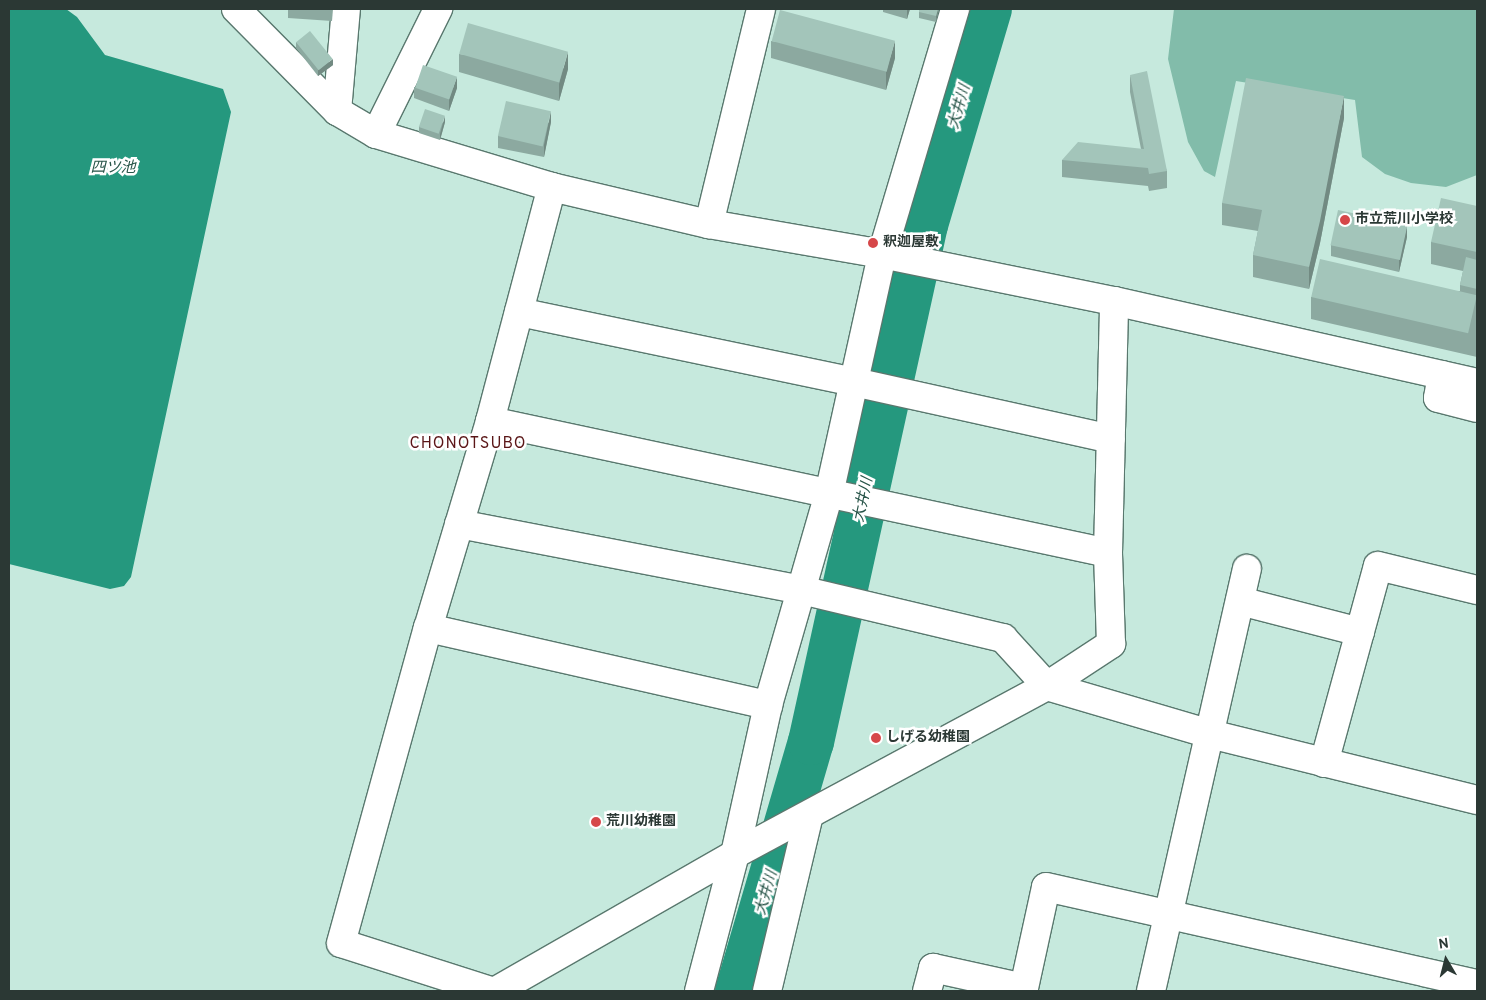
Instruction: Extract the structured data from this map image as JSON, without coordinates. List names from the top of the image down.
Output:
{
  "districts": ["CHONOTSUBO"],
  "water": ["大井川", "四ツ池"],
  "places": [
    "市立荒川小学校",
    "釈迦屋敷",
    "しげる幼稚園",
    "荒川幼稚園"
  ],
  "north": "top"
}
